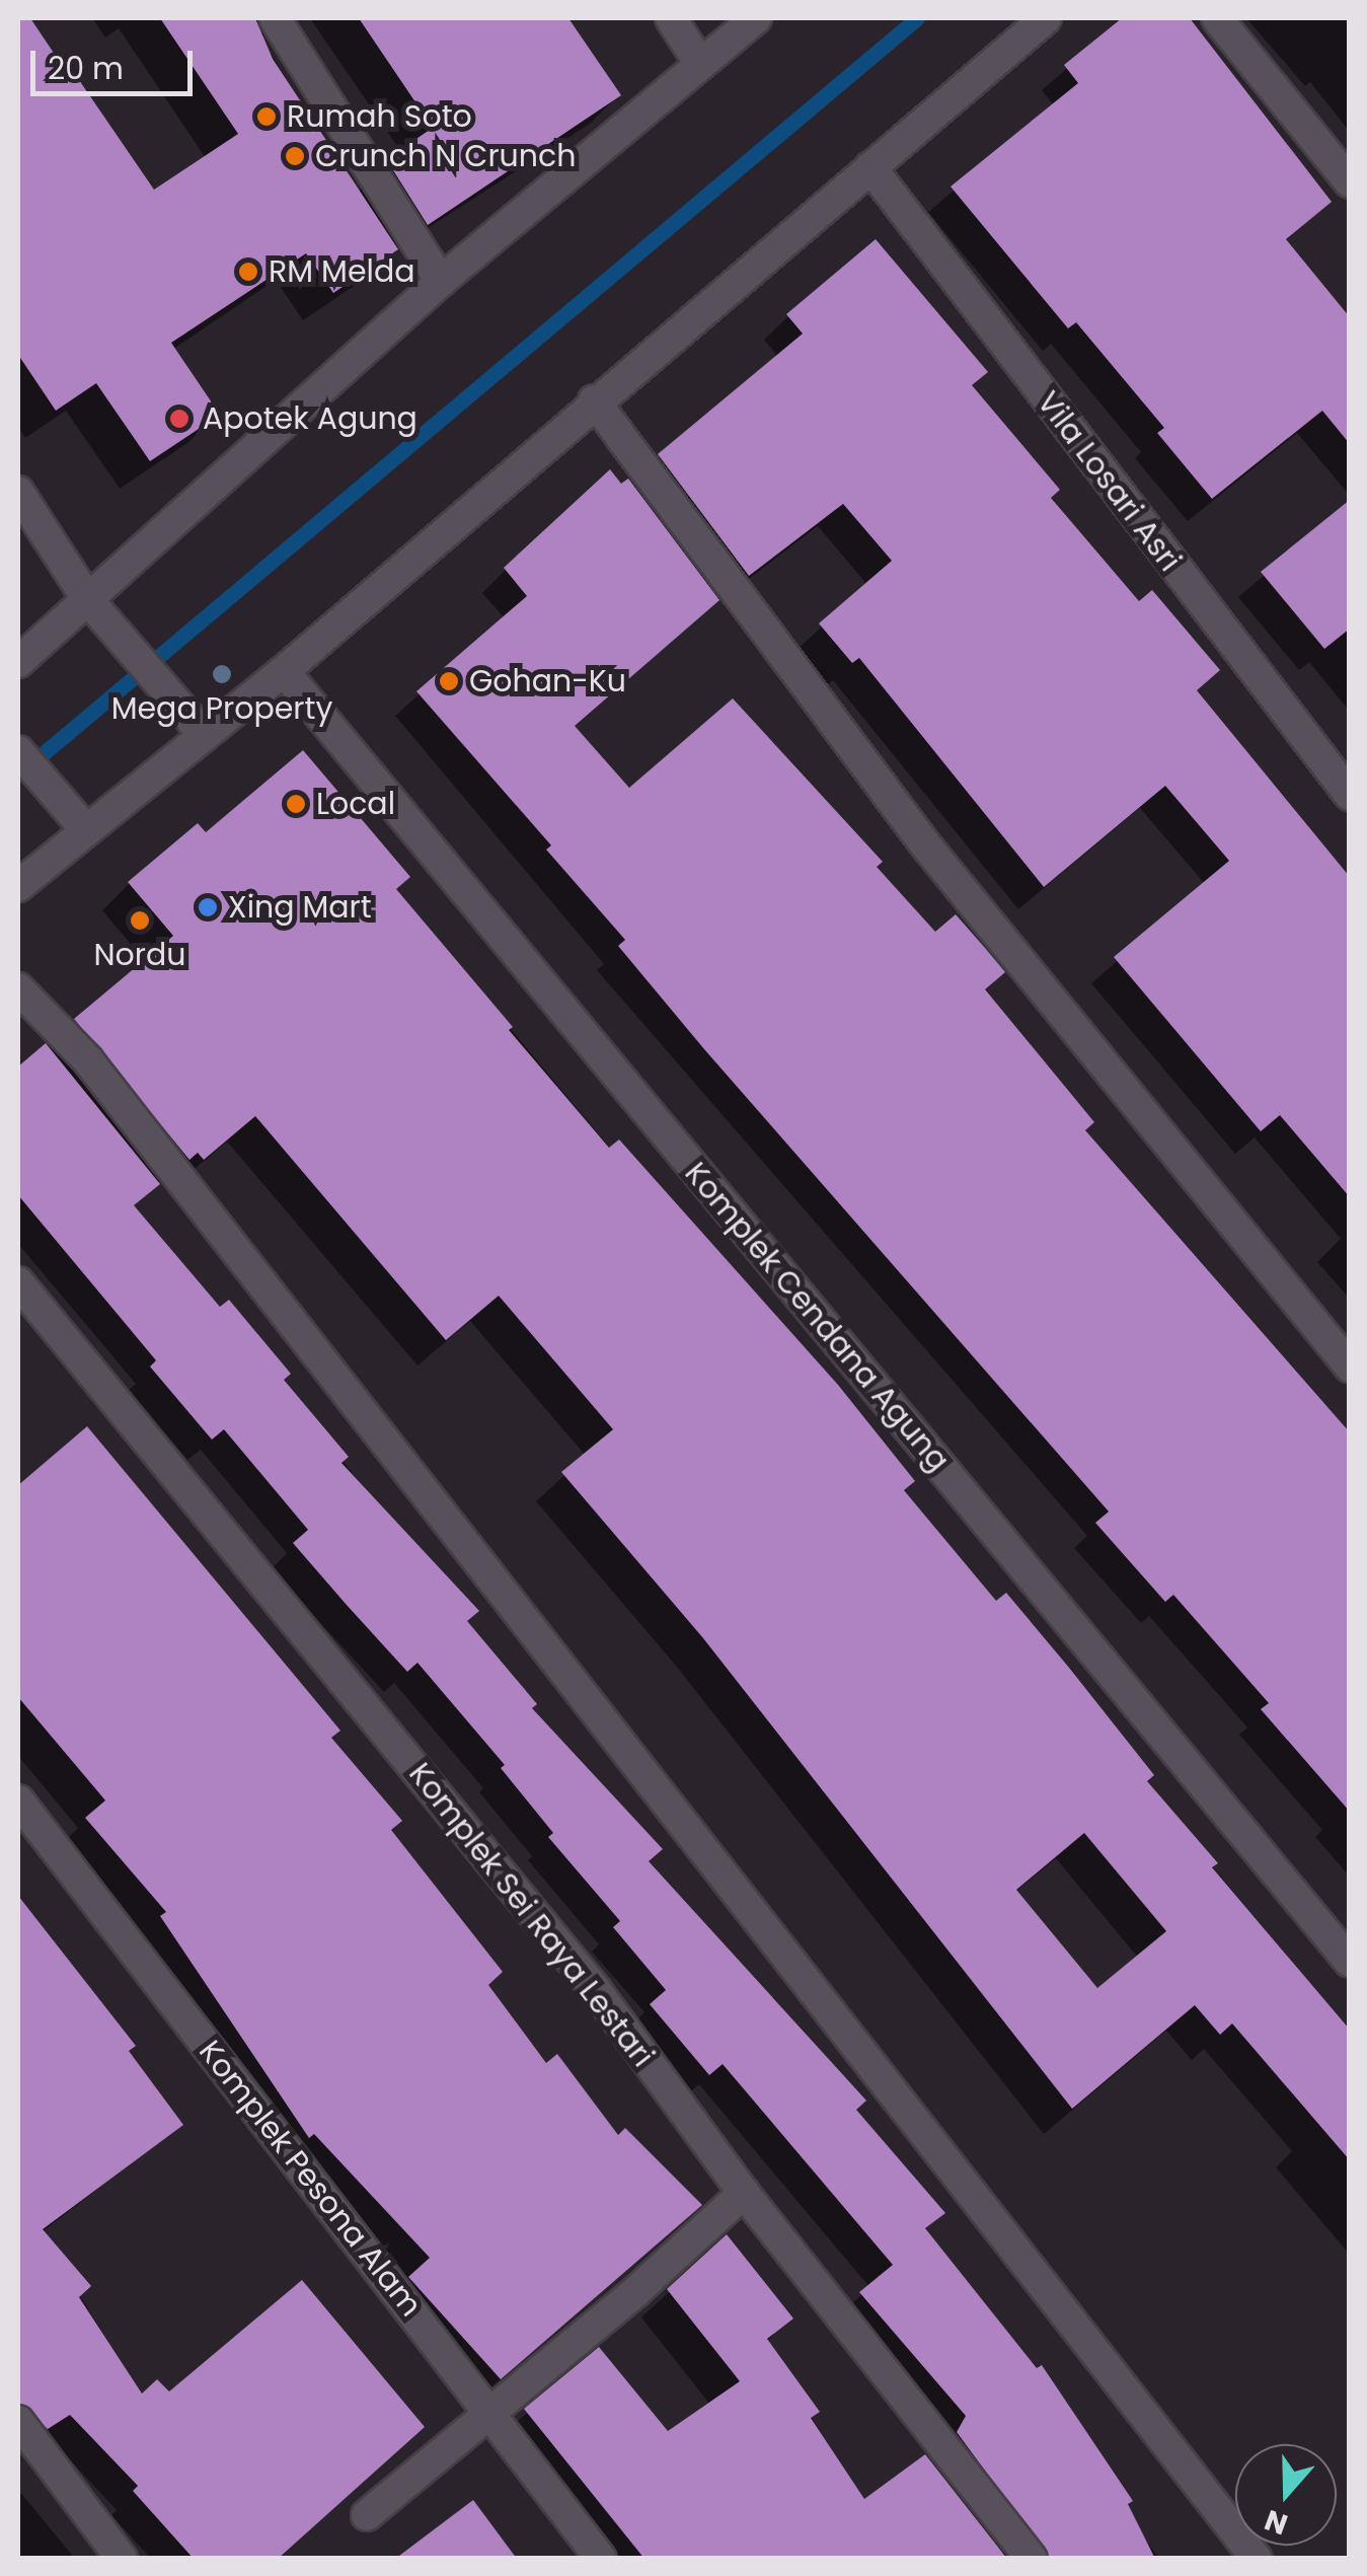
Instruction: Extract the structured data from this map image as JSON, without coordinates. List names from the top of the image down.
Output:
{
  "streets": {
    "street": [
      "Vila Losari Asri",
      "Komplek Cendana Agung",
      "Komplek Sei Raya Lestari",
      "Komplek Pesona Alam"
    ]
  },
  "places": [
    "Rumah Soto",
    "Crunch N Crunch",
    "RM Melda",
    "Apotek Agung",
    "Mega Property",
    "Gohan-Ku",
    "Local",
    "Xing Mart",
    "Nordu"
  ],
  "scale_bar": "20 m",
  "north": "bottom"
}
